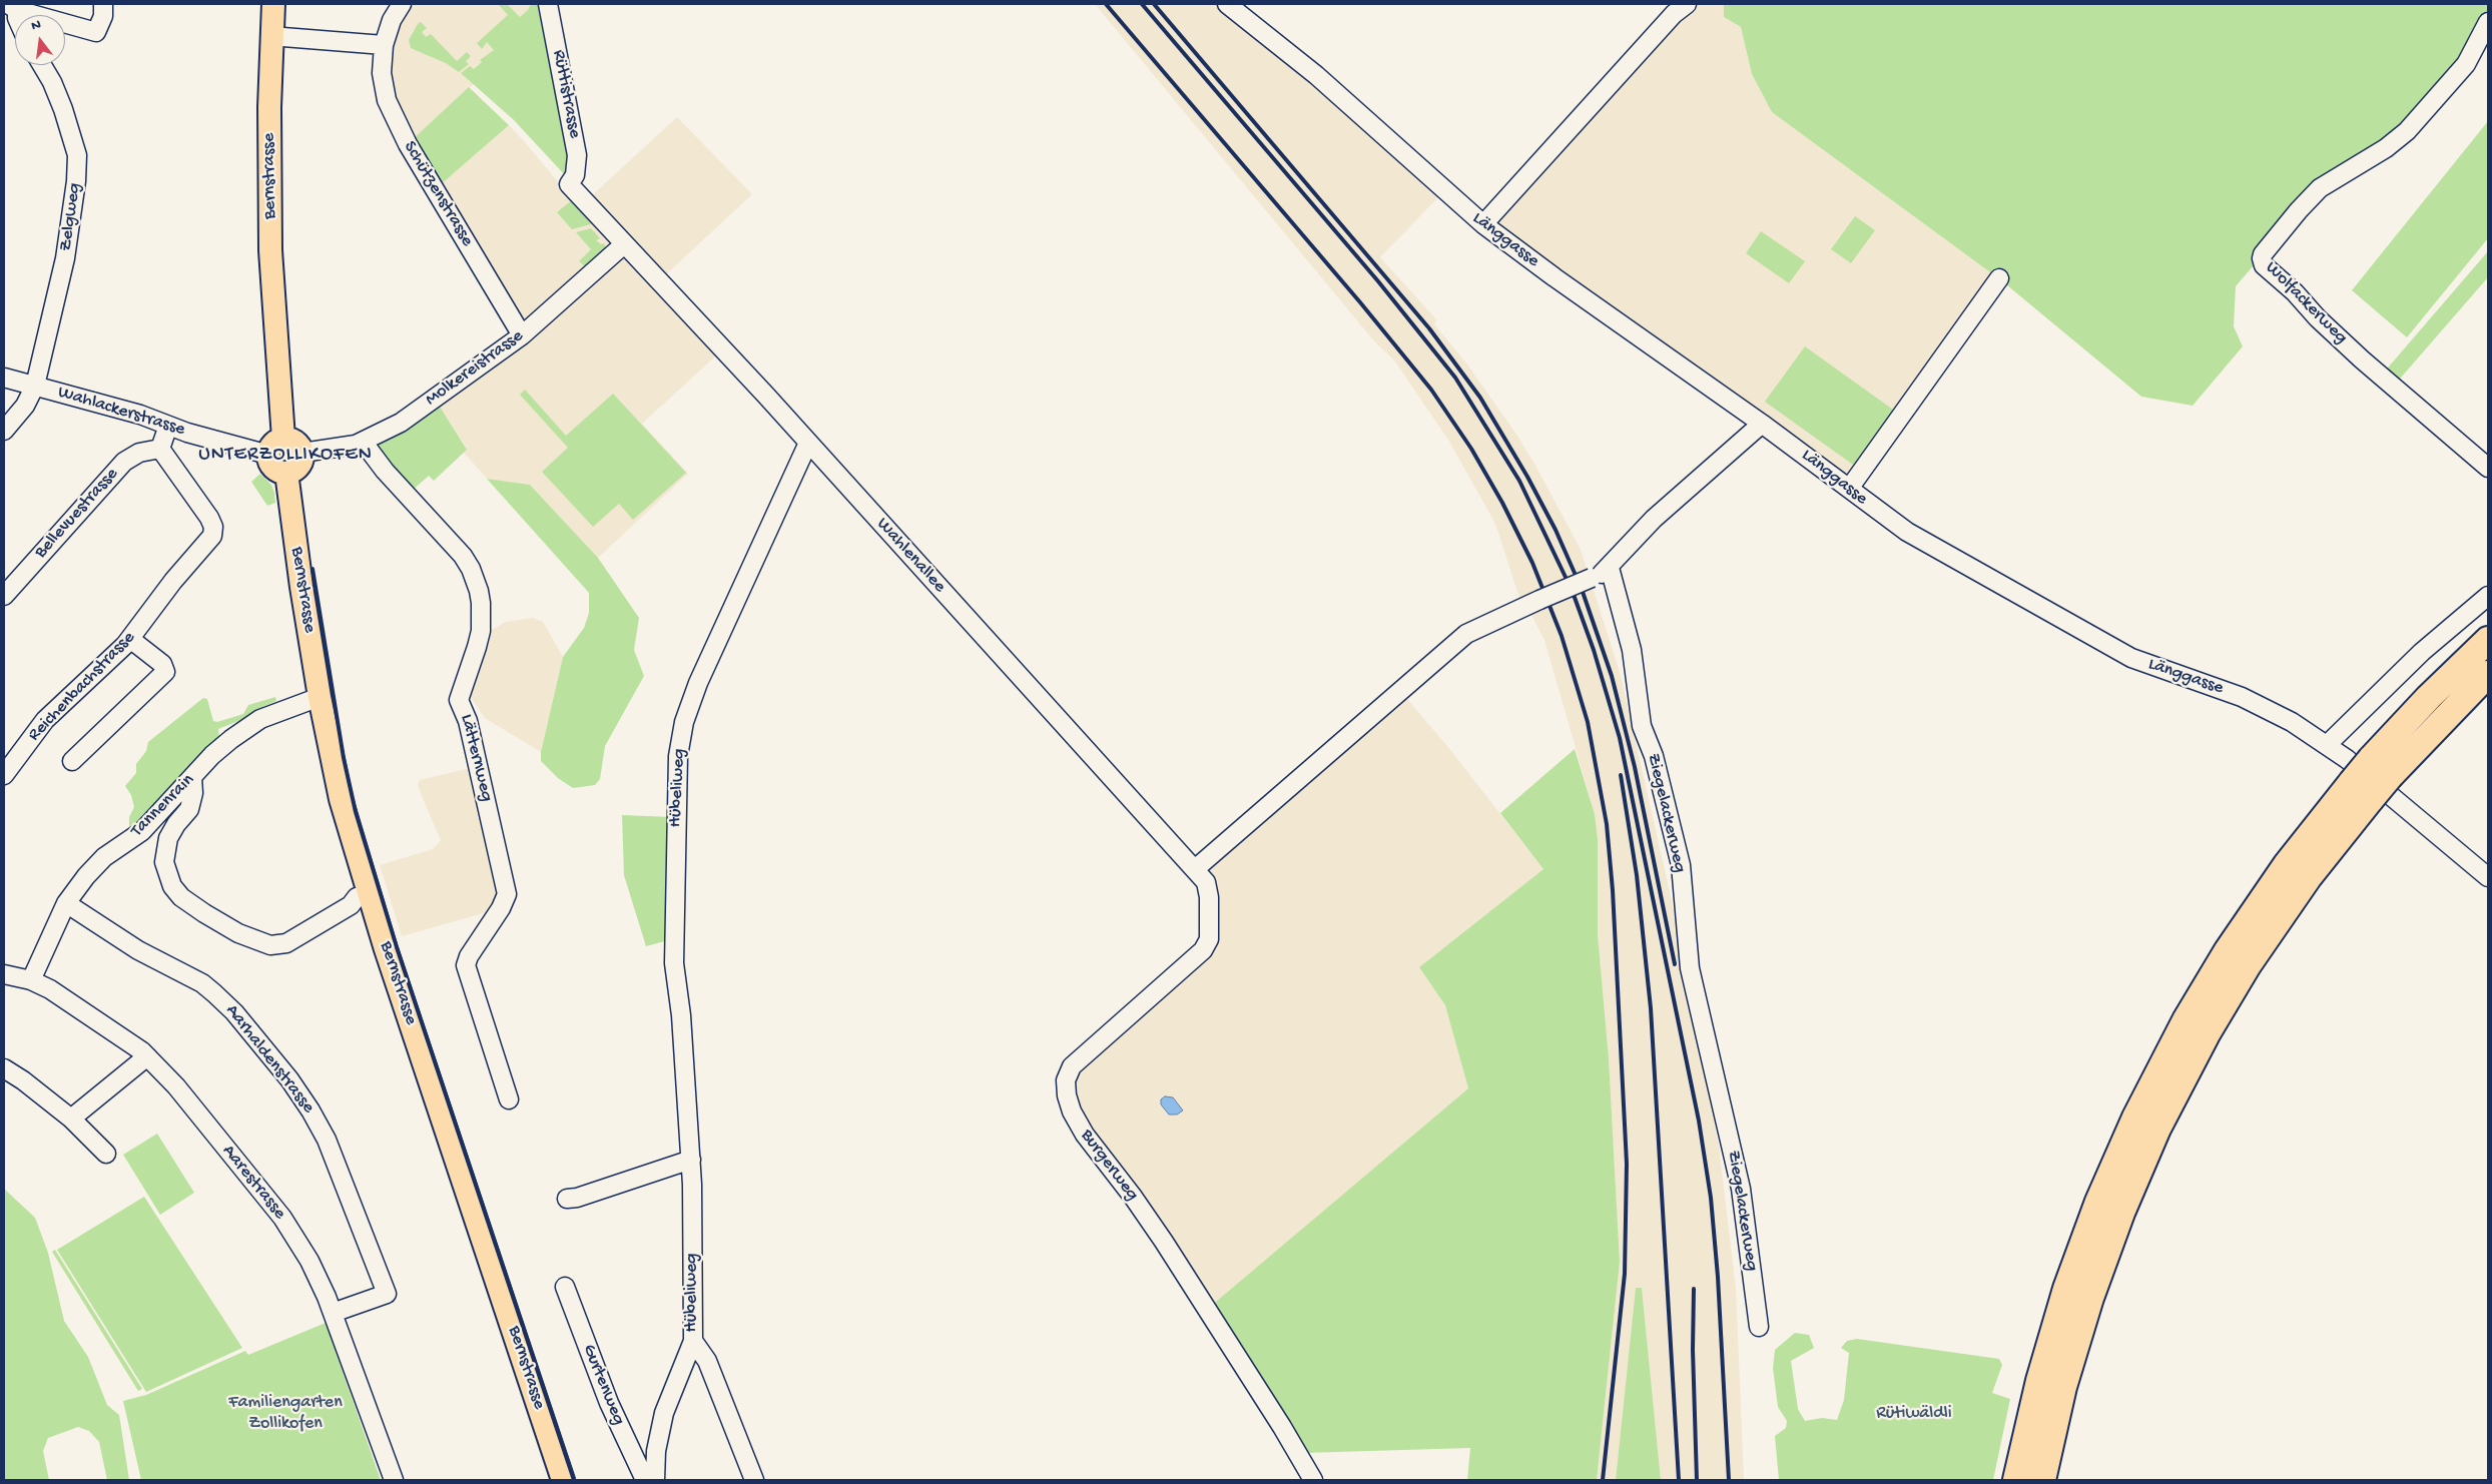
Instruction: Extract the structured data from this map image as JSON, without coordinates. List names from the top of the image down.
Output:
{
  "streets": {
    "main road": ["Bernstrasse"],
    "street": [
      "Rüttistrasse",
      "Schützenstrasse",
      "Zelgweg",
      "Länggasse",
      "Wolfackerweg",
      "Molkereistrasse",
      "Wahlackerstrasse",
      "Bellevuestrasse",
      "Wahlenallee",
      "Reichenbachstrasse",
      "Lätternweg",
      "Hübeliweg",
      "Tannenrain",
      "Ziegelackerweg",
      "Aarhaldenstrasse",
      "Burgerweg",
      "Aarestrasse",
      "Gurtenweg"
    ]
  },
  "crossings": [
    ["Rüttistrasse", "Wahlenallee"],
    ["Bernstrasse", "Molkereistrasse"],
    ["Bernstrasse", "Wahlackerstrasse"],
    ["Bernstrasse", "Tannenrain"],
    ["Schützenstrasse", "Molkereistrasse"],
    ["Zelgweg", "Wahlackerstrasse"],
    ["Molkereistrasse", "Wahlackerstrasse"],
    ["Molkereistrasse", "Wahlenallee"],
    ["Molkereistrasse", "Lätternweg"],
    ["Bellevuestrasse", "Reichenbachstrasse"],
    ["Wahlenallee", "Hübeliweg"],
    ["Wahlenallee", "Burgerweg"],
    ["Tannenrain", "Aarhaldenstrasse"],
    ["Tannenrain", "Aarestrasse"],
    ["Aarhaldenstrasse", "Aarestrasse"]
  ],
  "districts": ["UNTERZOLLIKOFEN"],
  "parks": ["Familiengarten Zollikofen", "Rütiwäldli"],
  "north": "top"
}
